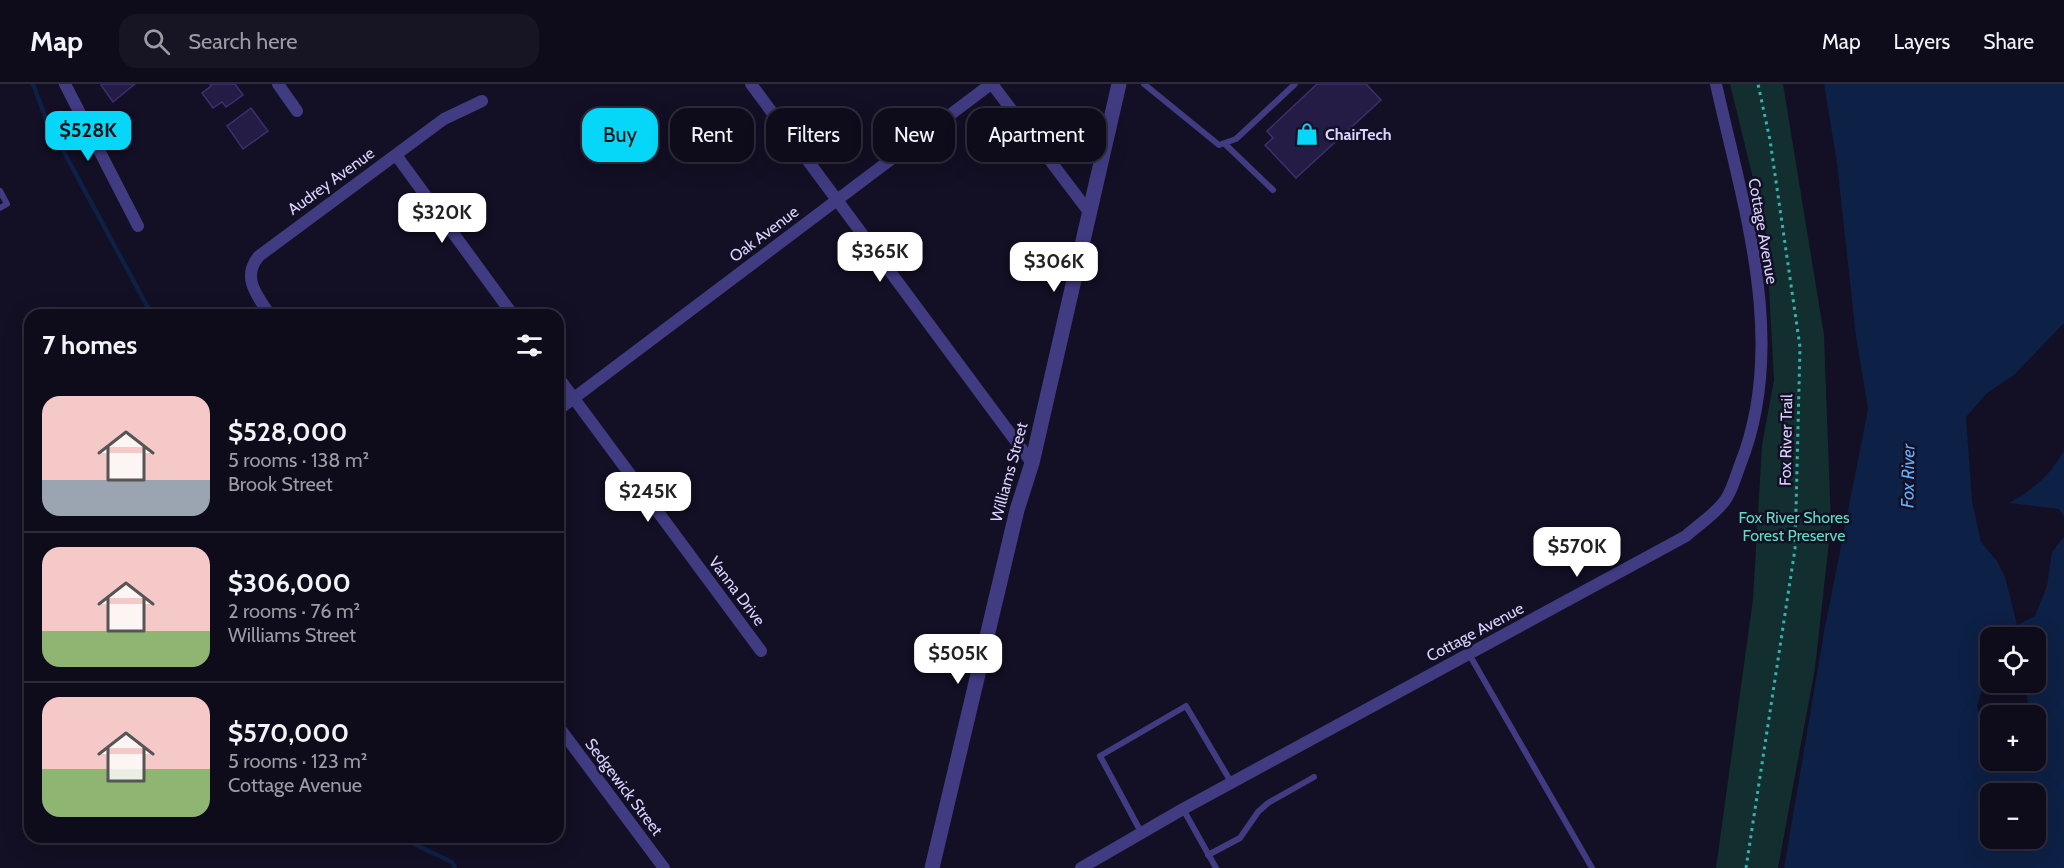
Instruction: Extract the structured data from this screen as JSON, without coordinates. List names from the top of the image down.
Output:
{
  "streets": {
    "street": [
      "Audrey Avenue",
      "Cottage Avenue",
      "Oak Avenue",
      "Williams Street",
      "Vanna Drive",
      "Sedgewick Street"
    ],
    "path": ["Fox River Trail"]
  },
  "crossings": [
    ["Oak Avenue", "Vanna Drive"]
  ],
  "water": ["Fox River"],
  "parks": ["Fox River Shores Forest Preserve"],
  "places": {
    "shop": ["ChairTech"]
  },
  "page": {
    "header": "Map",
    "search": "Search here",
    "nav": ["Map", "Layers", "Share"],
    "chip": [
      "Buy",
      "Rent",
      "Filters",
      "New",
      "Apartment"
    ],
    "price": [
      "$528K",
      "$320K",
      "$365K",
      "$306K",
      "$245K",
      "$570K",
      "$505K"
    ],
    "heading": "7 homes",
    "list": [
      {
        "name": "$528,000",
        "note": "5 rooms · 138 m² · Brook Street"
      },
      {
        "name": "$306,000",
        "note": "2 rooms · 76 m² · Williams Street"
      },
      {
        "name": "$570,000",
        "note": "5 rooms · 123 m² · Cottage Avenue"
      }
    ],
    "map_buttons": ["+", "−"]
  }
}
